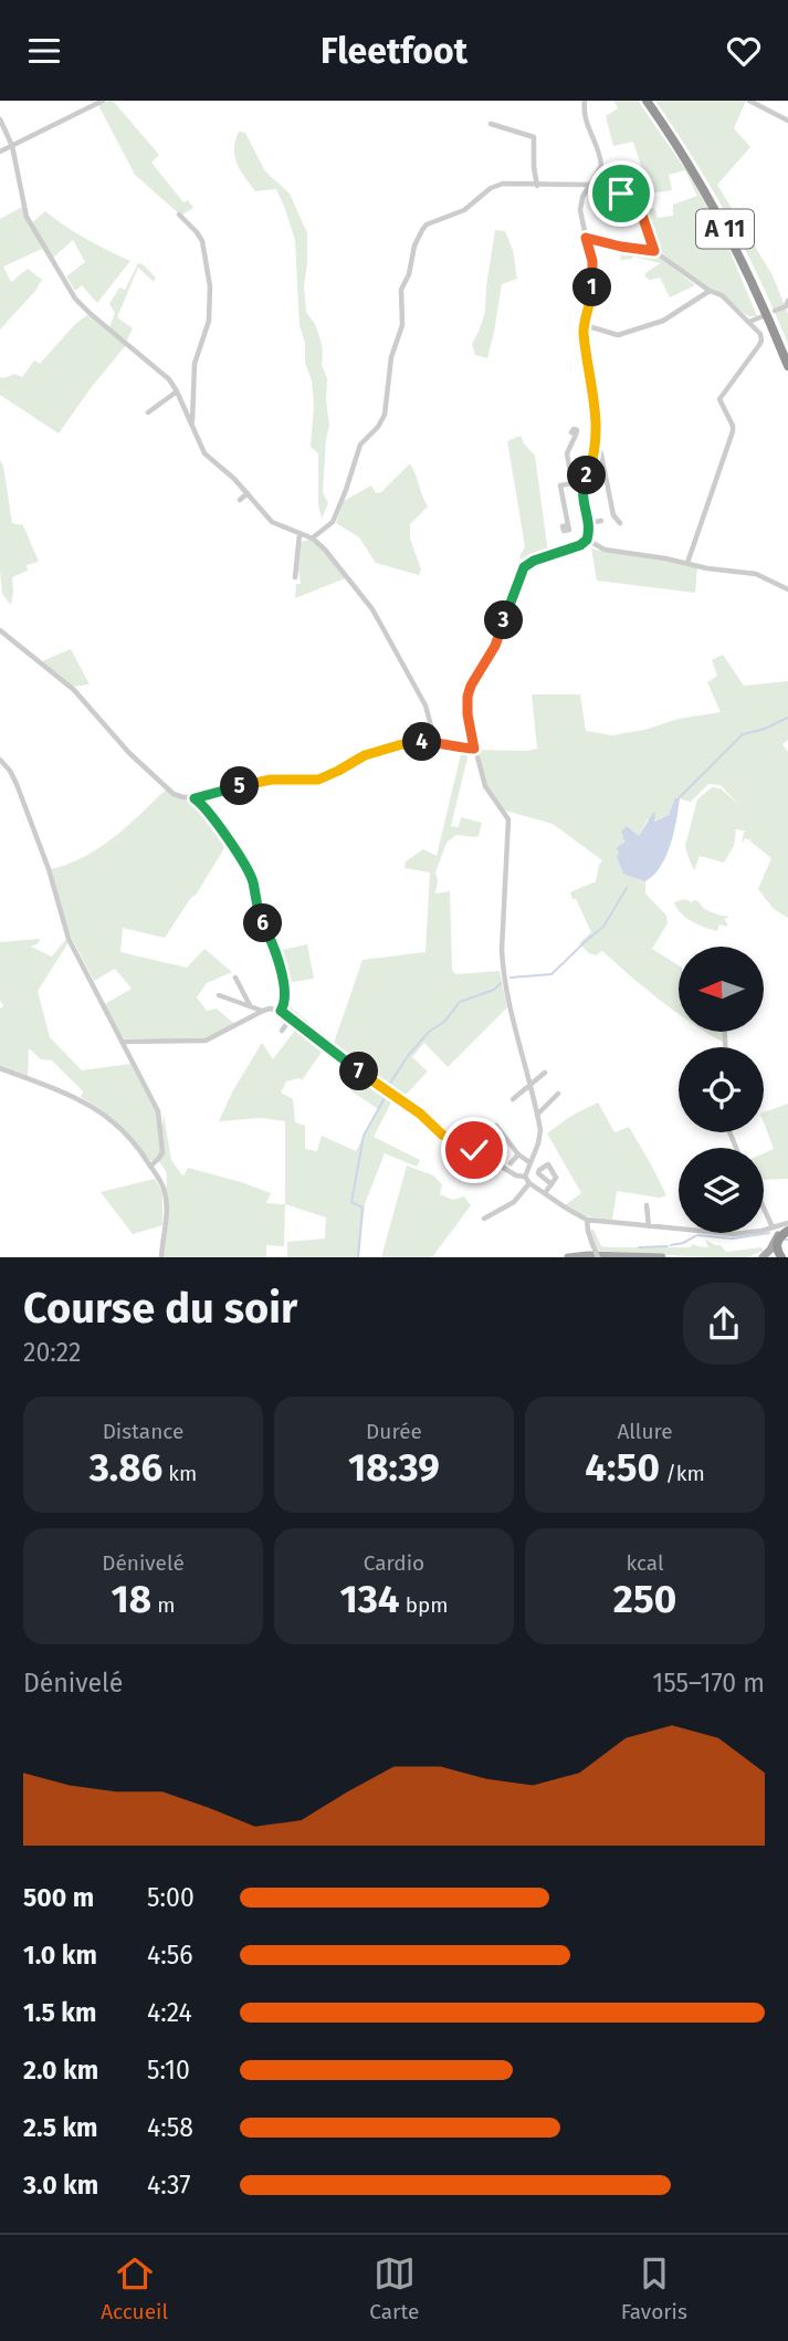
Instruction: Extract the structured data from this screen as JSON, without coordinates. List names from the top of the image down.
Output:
{
  "streets": {
    "highway": ["A 11"]
  },
  "north": "left",
  "page": {
    "header": "Fleetfoot",
    "pins": [
      "1",
      "2",
      "3",
      "4",
      "5",
      "6",
      "7"
    ],
    "heading": ["Course du soir", "20:22"],
    "stats": [
      ["Distance", "3.86 km"],
      ["Durée", "18:39"],
      ["Allure", "4:50 /km"],
      ["Dénivelé", "18 m"],
      ["Cardio", "134 bpm"],
      ["kcal", "250"]
    ],
    "chart": ["Dénivelé", "155–170 m"],
    "list": [
      {
        "name": "500 m",
        "note": "5:00"
      },
      {
        "name": "1.0 km",
        "note": "4:56"
      },
      {
        "name": "1.5 km",
        "note": "4:24"
      },
      {
        "name": "2.0 km",
        "note": "5:10"
      },
      {
        "name": "2.5 km",
        "note": "4:58"
      },
      {
        "name": "3.0 km",
        "note": "4:37"
      }
    ],
    "tabs": ["Accueil", "Carte", "Favoris"]
  }
}
